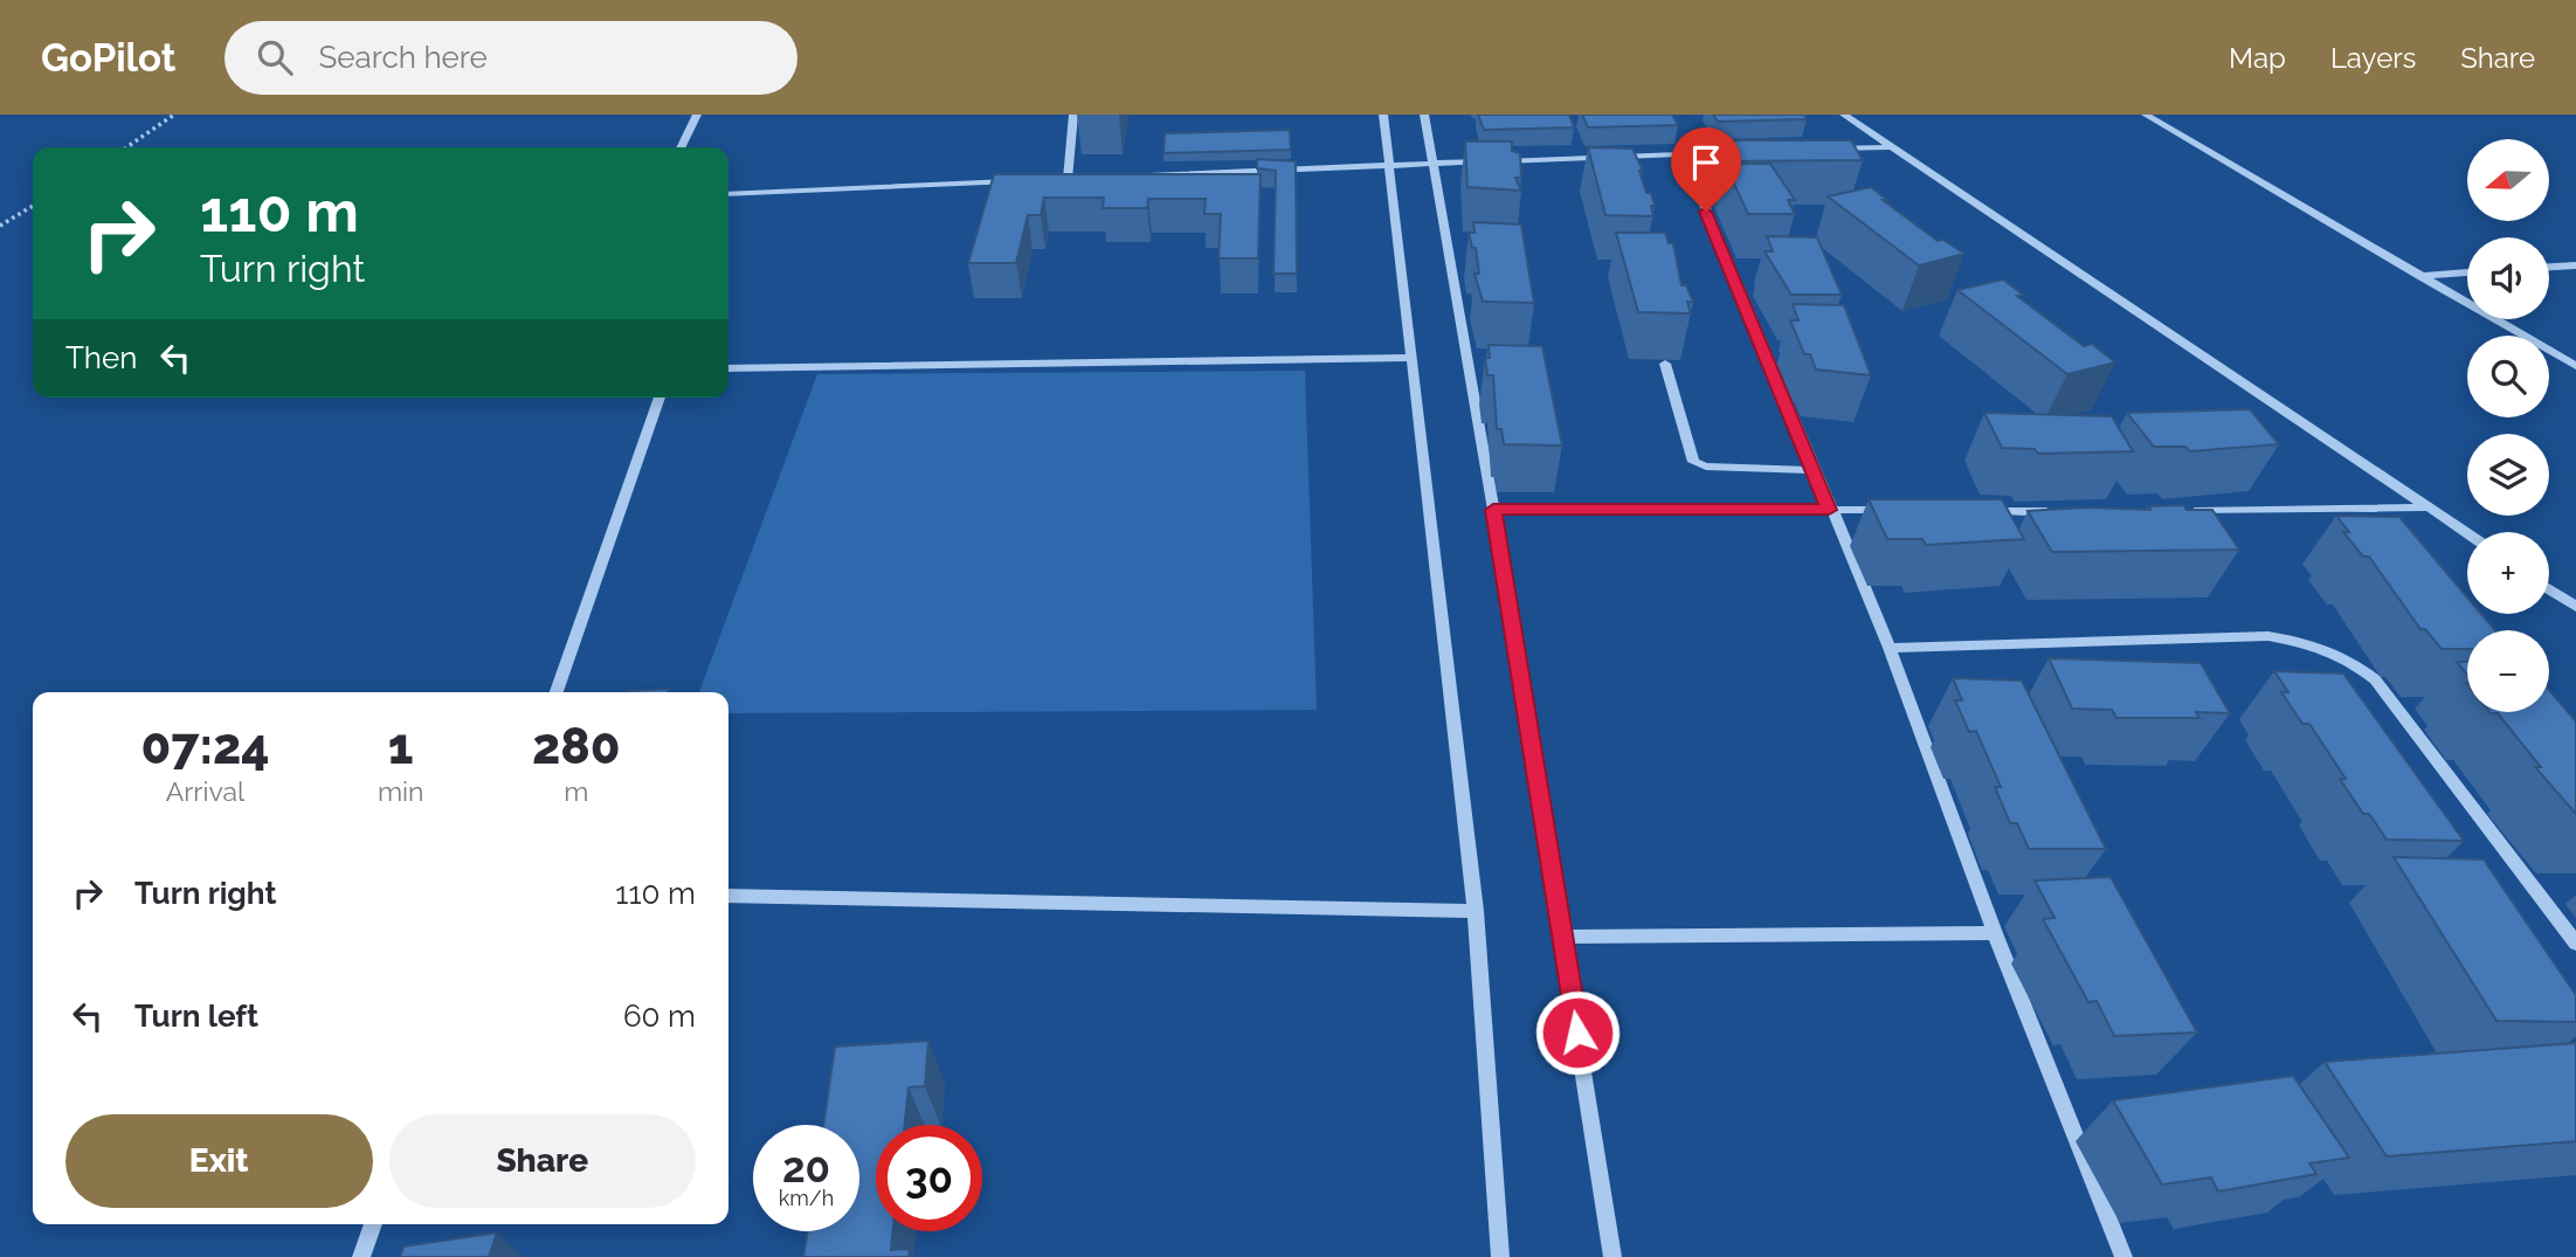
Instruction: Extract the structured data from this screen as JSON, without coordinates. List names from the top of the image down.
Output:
{
  "north": "left",
  "page": {
    "header": "GoPilot",
    "search": "Search here",
    "nav": ["Map", "Layers", "Share"],
    "map_buttons": ["+", "−"],
    "turn": ["110 m", "Turn right"],
    "then": "Then",
    "eta": [
      "07:24",
      "Arrival",
      "1",
      "min",
      "280",
      "m"
    ],
    "list": [
      {
        "name": "Turn right",
        "value": "110 m"
      },
      {
        "name": "Turn left",
        "value": "60 m"
      }
    ],
    "buttons": ["Exit", "Share"],
    "speed": "20 km/h",
    "limit": "30"
  }
}
